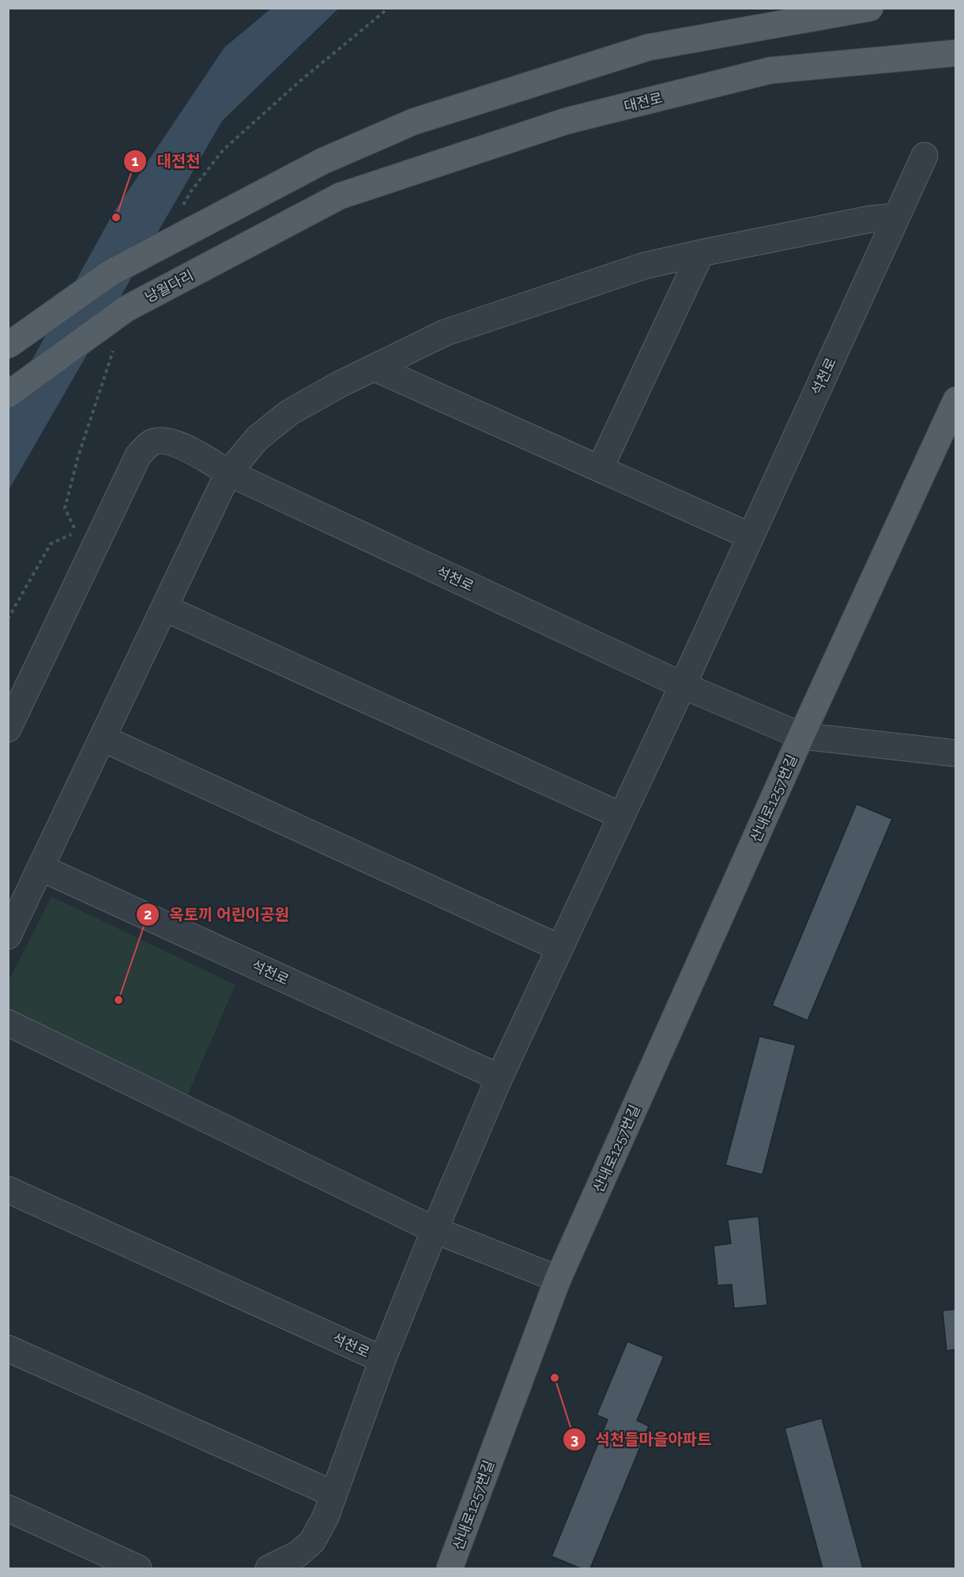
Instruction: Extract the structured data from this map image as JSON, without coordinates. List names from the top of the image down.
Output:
{
  "streets": {
    "main road": ["대전로", "낭월다리", "산내로1257번길"],
    "street": ["석천로"]
  },
  "crossings": [
    ["대전로", "낭월다리"],
    ["석천로", "산내로1257번길"]
  ],
  "places": ["대전천", "옥토끼 어린이공원", "석천들마을아파트"]
}
